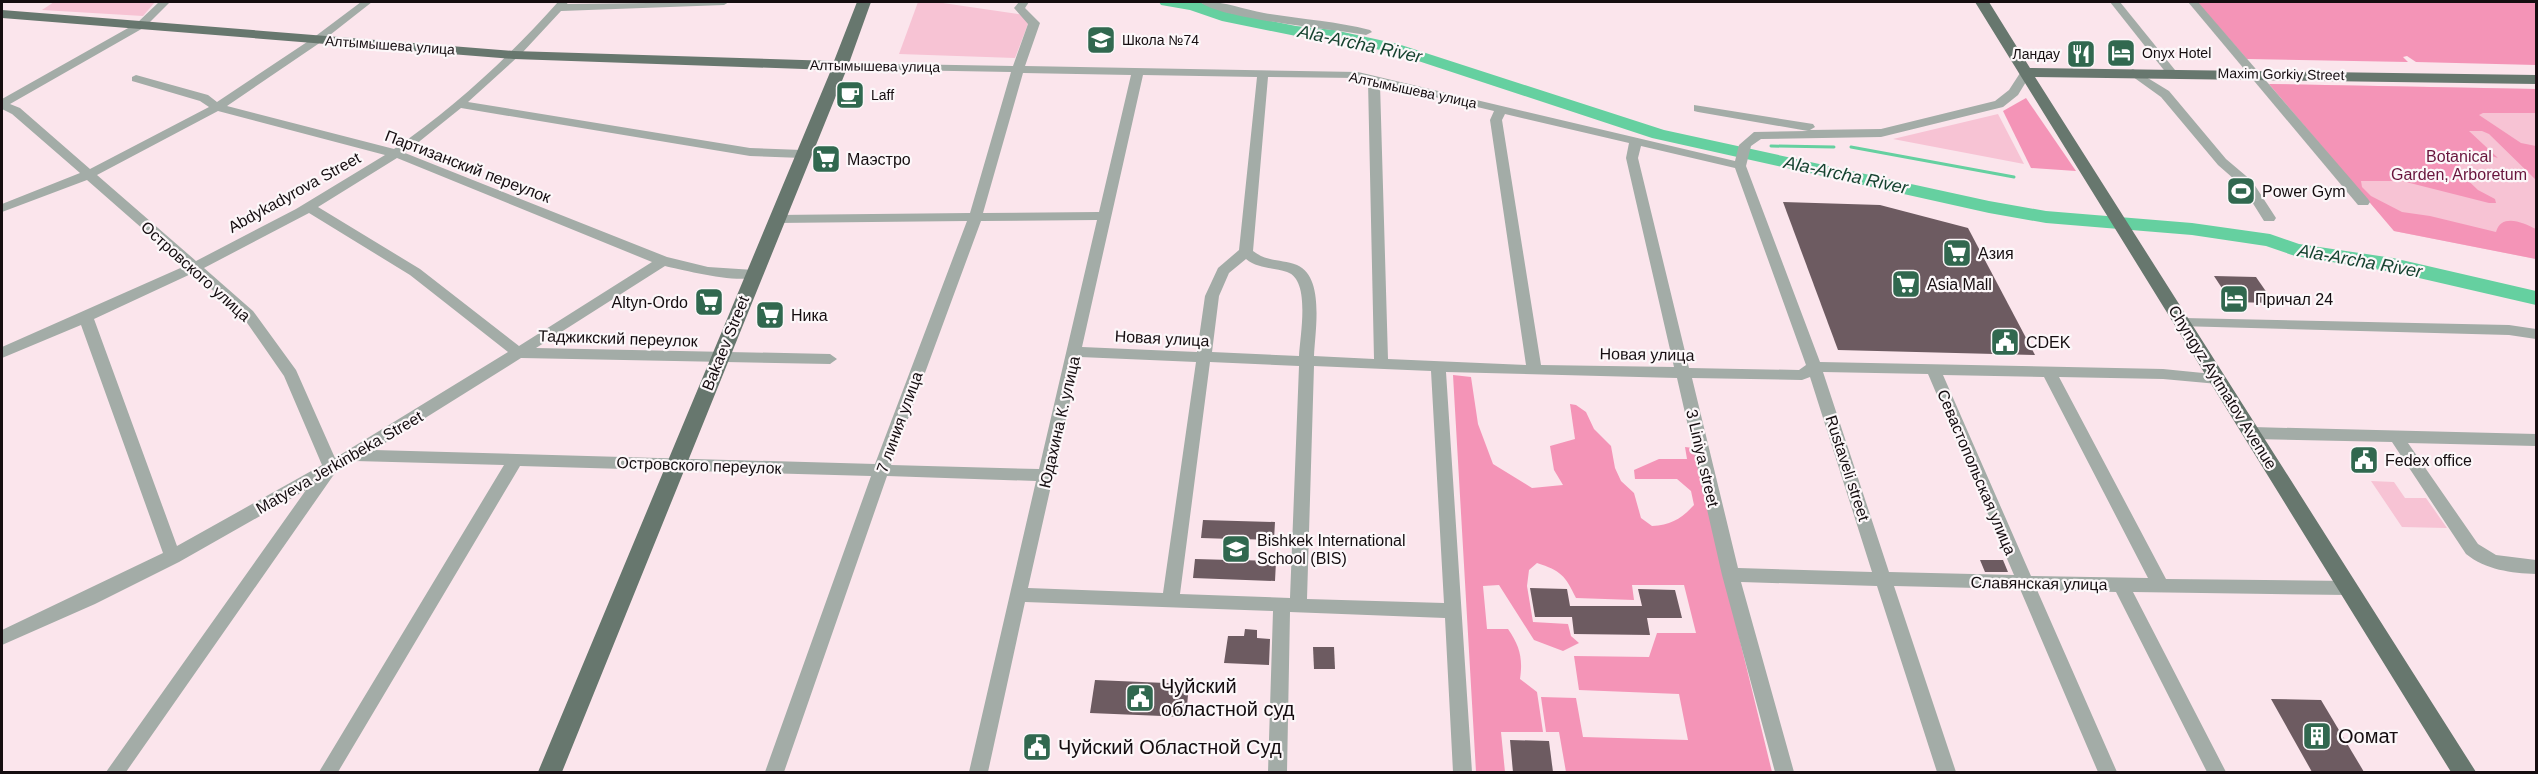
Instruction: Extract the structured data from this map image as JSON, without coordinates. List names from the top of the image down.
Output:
{
  "streets": {
    "main road": [
      "Алтымышева улица",
      "Maxim Gorkiy Street",
      "Bakaev Street",
      "Chyngyz Aytmatov Avenue"
    ],
    "street": [
      "Партизанский переулок",
      "Abdykadyrova Street",
      "Островского улица",
      "Таджикский переулок",
      "Новая улица",
      "7 линия улица",
      "Юдахина К. улица",
      "3 Liniya street",
      "Matyeva Jerkinbeka Street",
      "Островского переулок",
      "Rustaveli street",
      "Севастопольская улица",
      "Славянская улица"
    ]
  },
  "crossings": [
    ["Алтымышева улица", "Abdykadyrova Street"],
    ["Алтымышева улица", "7 линия улица"],
    ["Алтымышева улица", "Юдахина К. улица"],
    ["Алтымышева улица", "3 Liniya street"],
    ["Алтымышева улица", "Rustaveli street"],
    ["Maxim Gorkiy Street", "Chyngyz Aytmatov Avenue"],
    ["Партизанский переулок", "Abdykadyrova Street"],
    ["Партизанский переулок", "Bakaev Street"],
    ["Партизанский переулок", "Matyeva Jerkinbeka Street"],
    ["Abdykadyrova Street", "Островского улица"],
    ["Abdykadyrova Street", "Таджикский переулок"],
    ["Островского улица", "Matyeva Jerkinbeka Street"],
    ["Таджикский переулок", "Bakaev Street"],
    ["Таджикский переулок", "Matyeva Jerkinbeka Street"],
    ["Новая улица", "Chyngyz Aytmatov Avenue"],
    ["Новая улица", "Юдахина К. улица"],
    ["Новая улица", "3 Liniya street"],
    ["Новая улица", "Rustaveli street"],
    ["Новая улица", "Севастопольская улица"],
    ["Bakaev Street", "Островского переулок"],
    ["Chyngyz Aytmatov Avenue", "Славянская улица"],
    ["7 линия улица", "Островского переулок"],
    ["Юдахина К. улица", "Островского переулок"],
    ["3 Liniya street", "Славянская улица"],
    ["Matyeva Jerkinbeka Street", "Островского переулок"],
    ["Rustaveli street", "Славянская улица"],
    ["Севастопольская улица", "Славянская улица"]
  ],
  "water": ["Ala-Archa River"],
  "parks": ["Botanical Garden, Arboretum"],
  "places": {
    "school or university": ["Школа №74", "Bishkek International School (BIS)"],
    "hotel": ["Onyx Hotel", "Причал 24"],
    "restaurant": ["Ландау"],
    "cafe": ["Laff"],
    "supermarket": [
      "Маэстро",
      "Азия",
      "Asia Mall",
      "Altyn-Ordo",
      "Ника"
    ],
    "sports": ["Power Gym"],
    "public building": [
      "CDEK",
      "Fedex office",
      "Чуйский областной суд",
      "Чуйский Областной Суд"
    ],
    "building": ["Оомат"]
  }
}
